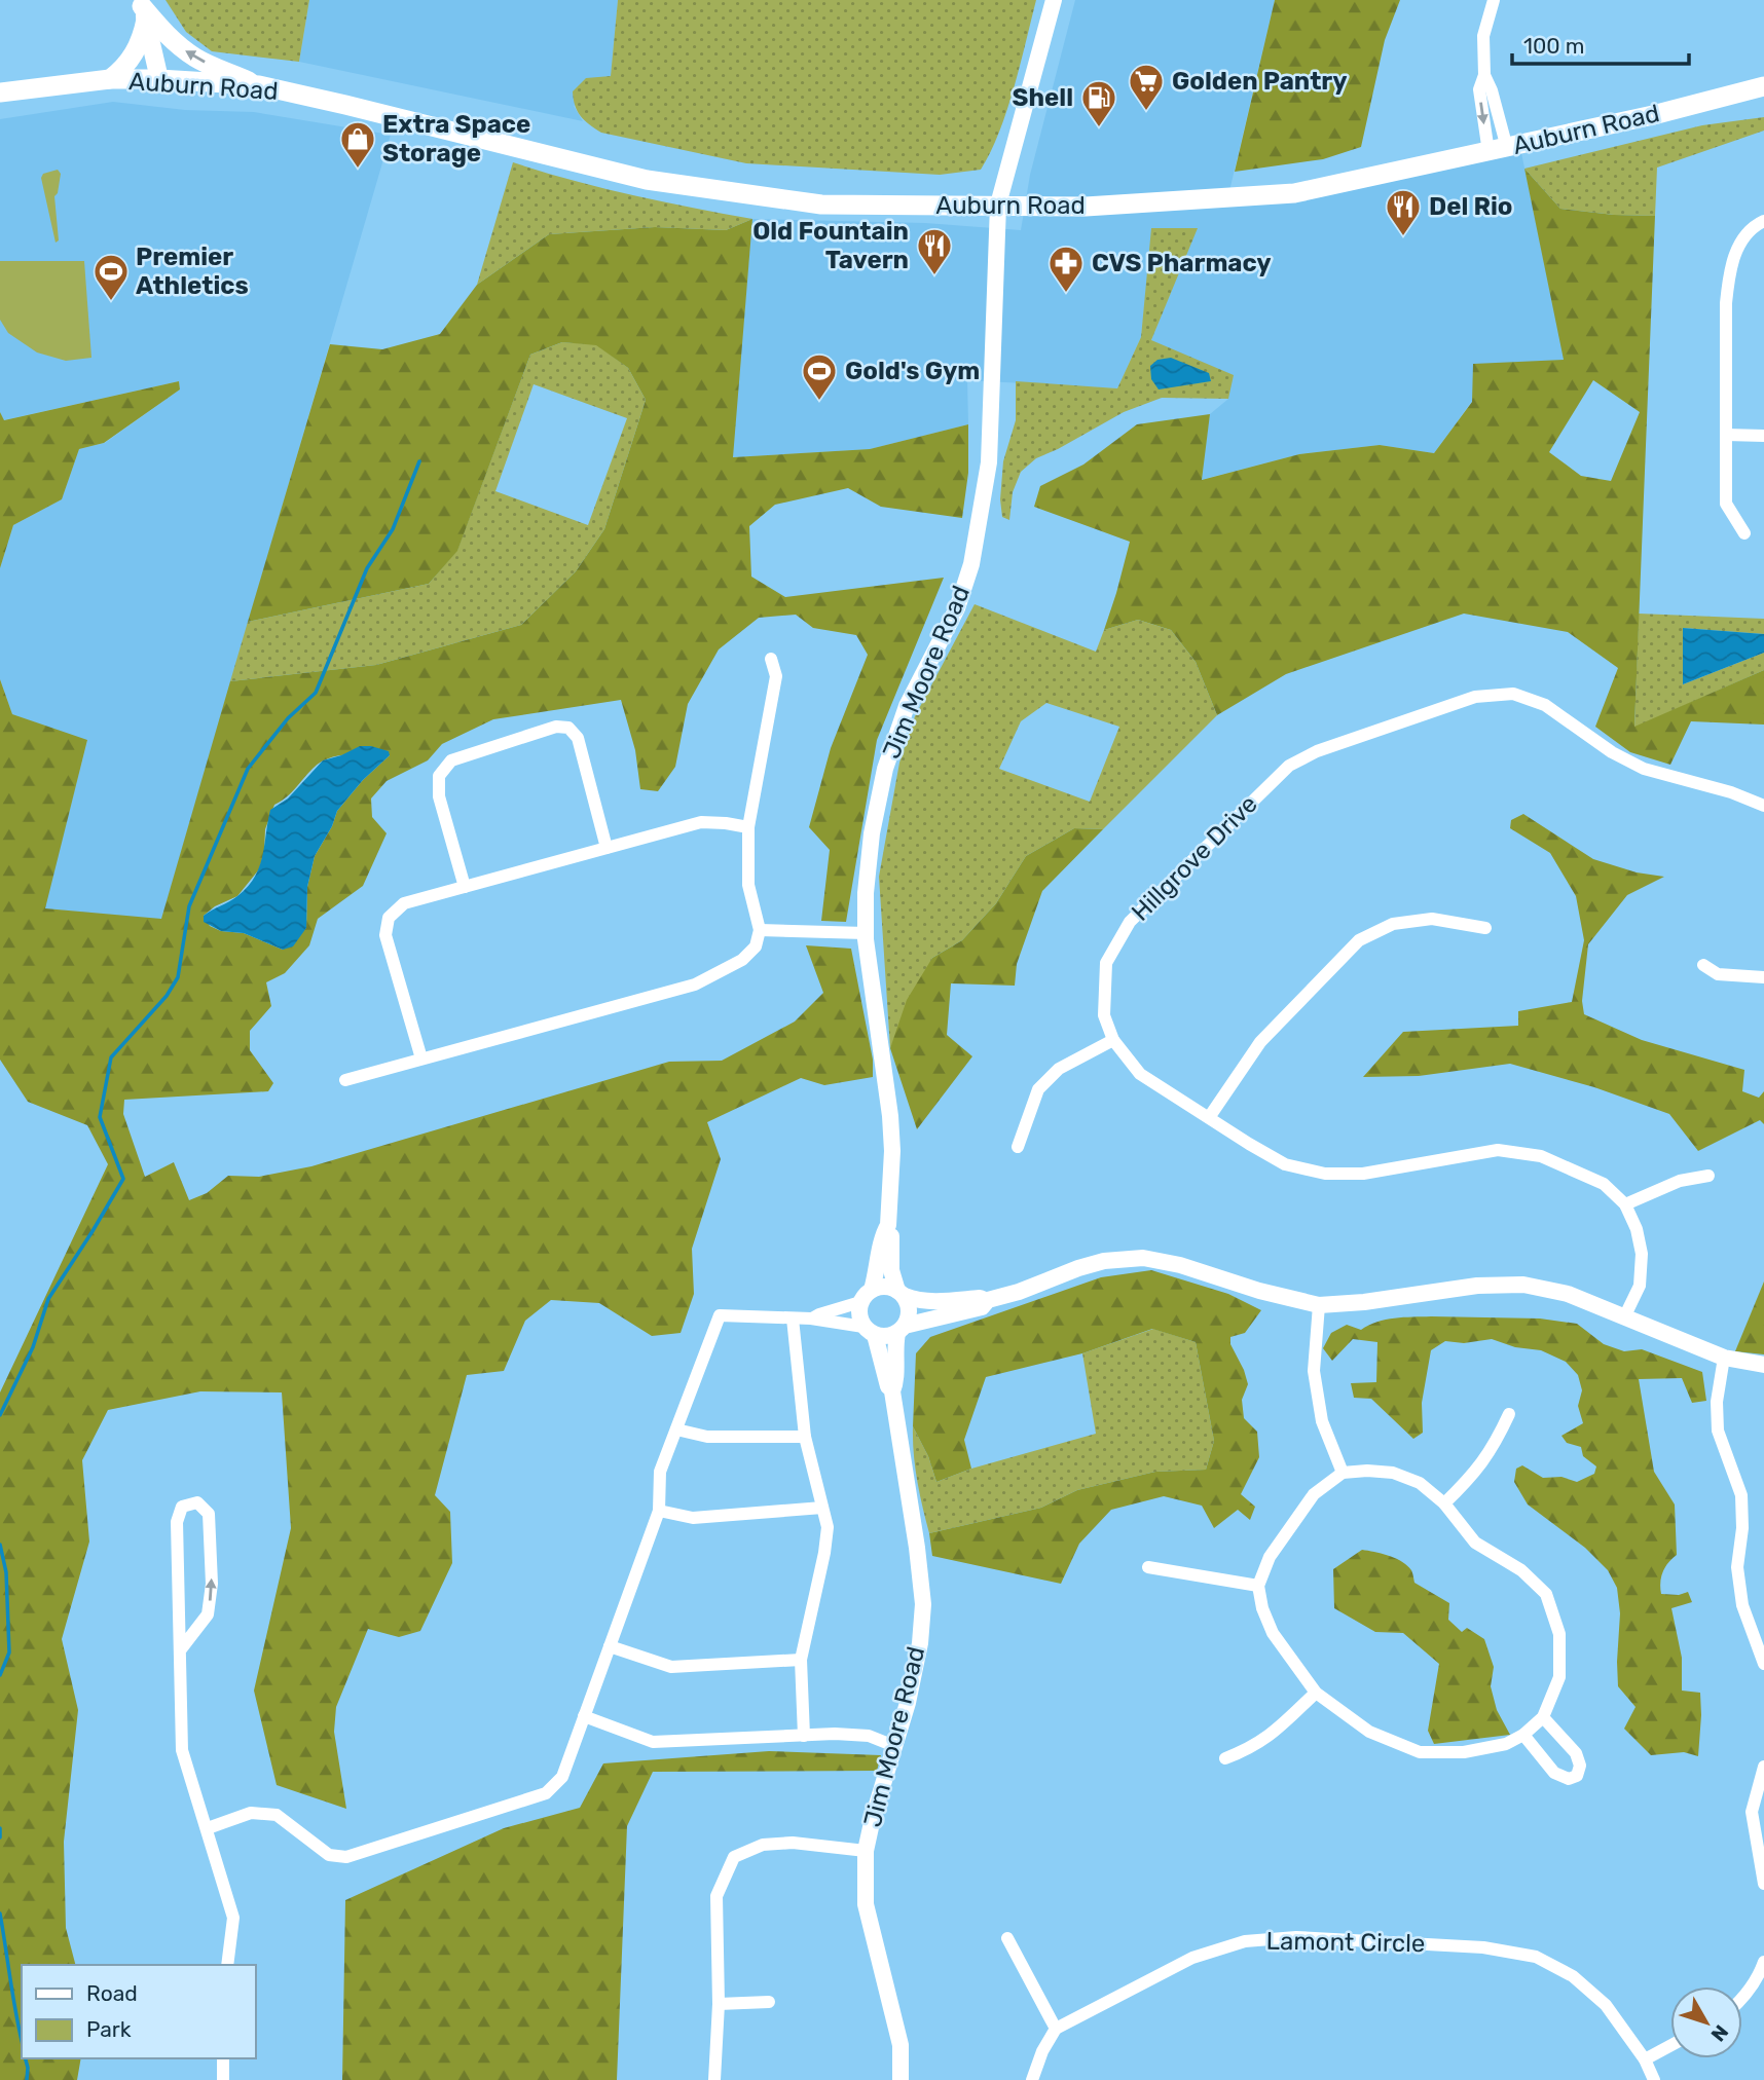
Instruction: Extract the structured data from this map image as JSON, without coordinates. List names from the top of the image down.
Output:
{
  "streets": {
    "main road": ["Auburn Road"],
    "street": ["Jim Moore Road", "Hillgrove Drive", "Lamont Circle"]
  },
  "crossings": [
    ["Auburn Road", "Jim Moore Road"]
  ],
  "places": {
    "supermarket": ["Golden Pantry"],
    "fuel station": ["Shell"],
    "shop": ["Extra Space Storage"],
    "restaurant": ["Del Rio", "Old Fountain Tavern"],
    "pharmacy": ["CVS Pharmacy"],
    "sports": ["Premier Athletics", "Gold's Gym"]
  },
  "legend": ["Road", "Park"],
  "scale_bar": "100 m",
  "north": "bottom right"
}
